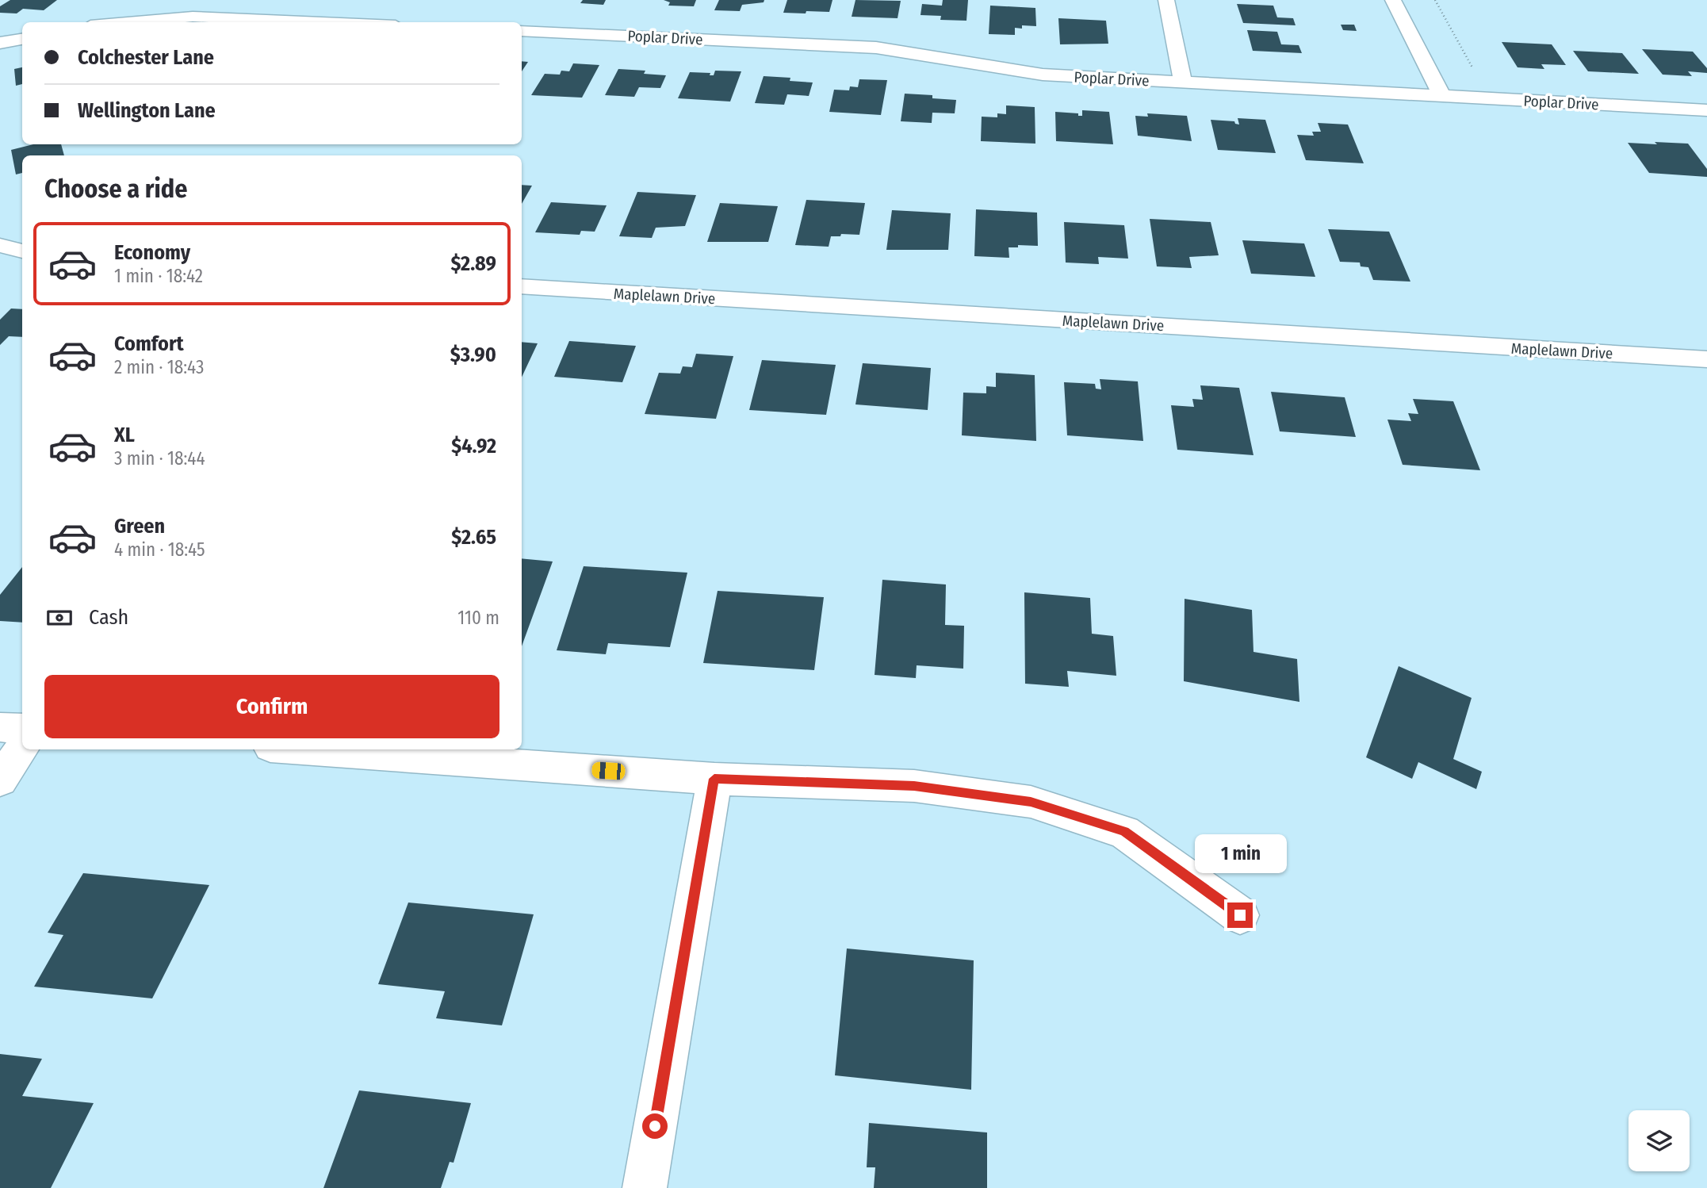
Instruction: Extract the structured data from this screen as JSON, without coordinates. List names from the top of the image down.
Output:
{
  "streets": {
    "street": ["Poplar Drive", "Maplelawn Drive"]
  },
  "page": {
    "banner": ["Colchester Lane", "Wellington Lane"],
    "heading": "Choose a ride",
    "list": [
      {
        "name": "Economy",
        "note": "1 min · 18:42",
        "value": "$2.89"
      },
      {
        "name": "Comfort",
        "note": "2 min · 18:43",
        "value": "$3.90"
      },
      {
        "name": "XL",
        "note": "3 min · 18:44",
        "value": "$4.92"
      },
      {
        "name": "Green",
        "note": "4 min · 18:45",
        "value": "$2.65"
      }
    ],
    "pay": ["Cash", "110 m"],
    "buttons": "Confirm",
    "bubble": "1 min"
  }
}
